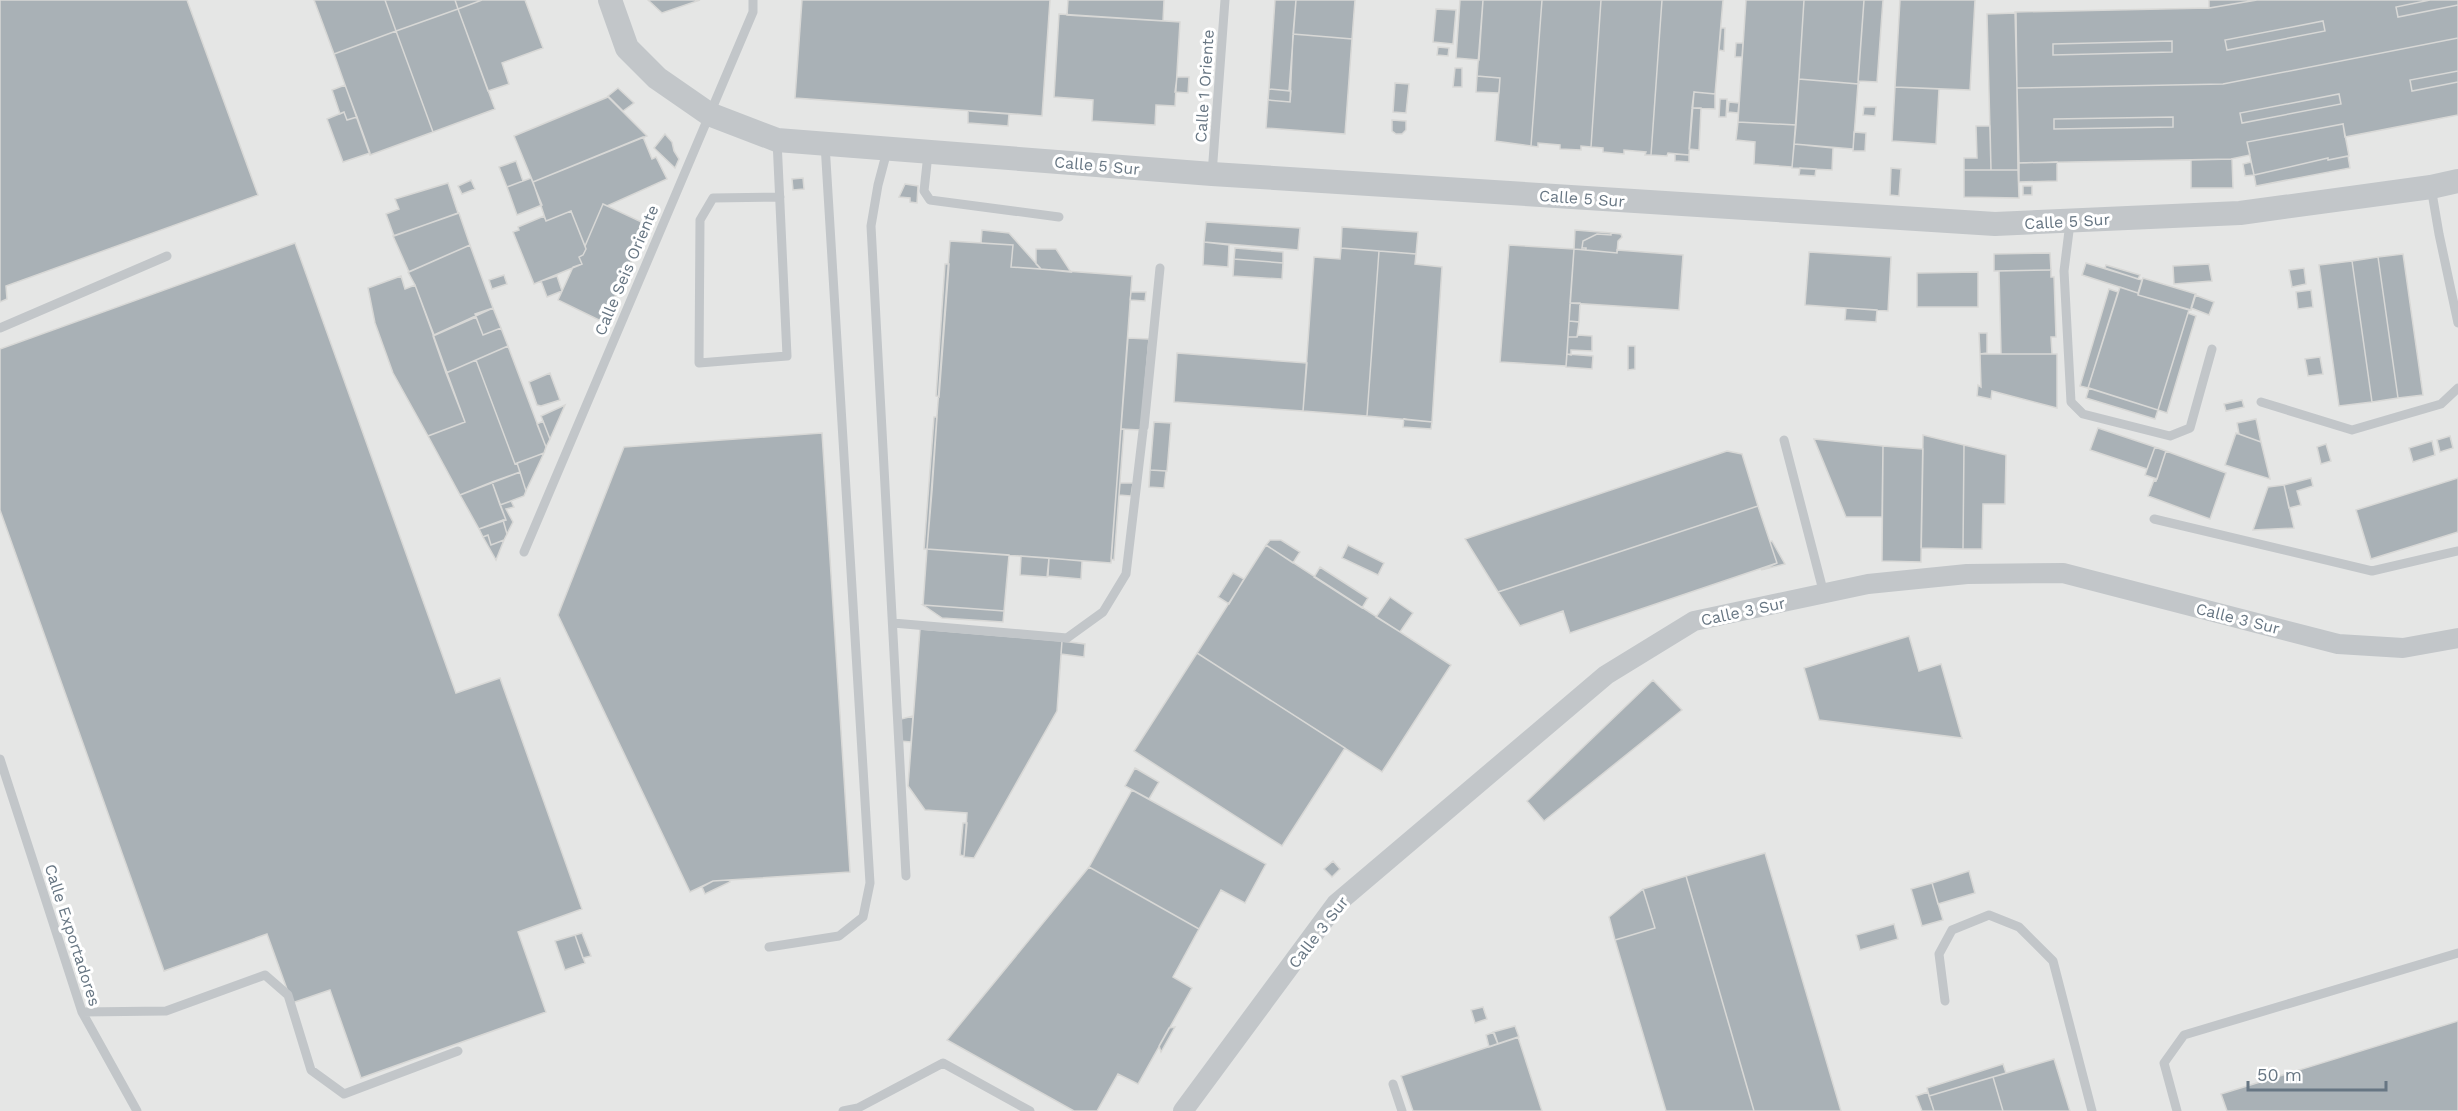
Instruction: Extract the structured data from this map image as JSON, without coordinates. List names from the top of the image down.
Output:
{
  "streets": {
    "street": ["Calle 5 Sur", "Calle 3 Sur"],
    "lane": ["Calle 1 Oriente", "Calle Seis Oriente", "Calle Exportadores"]
  },
  "crossings": [
    ["Calle 1 Oriente", "Calle 5 Sur"],
    ["Calle 5 Sur", "Calle Seis Oriente"]
  ],
  "scale_bar": "50 m"
}
